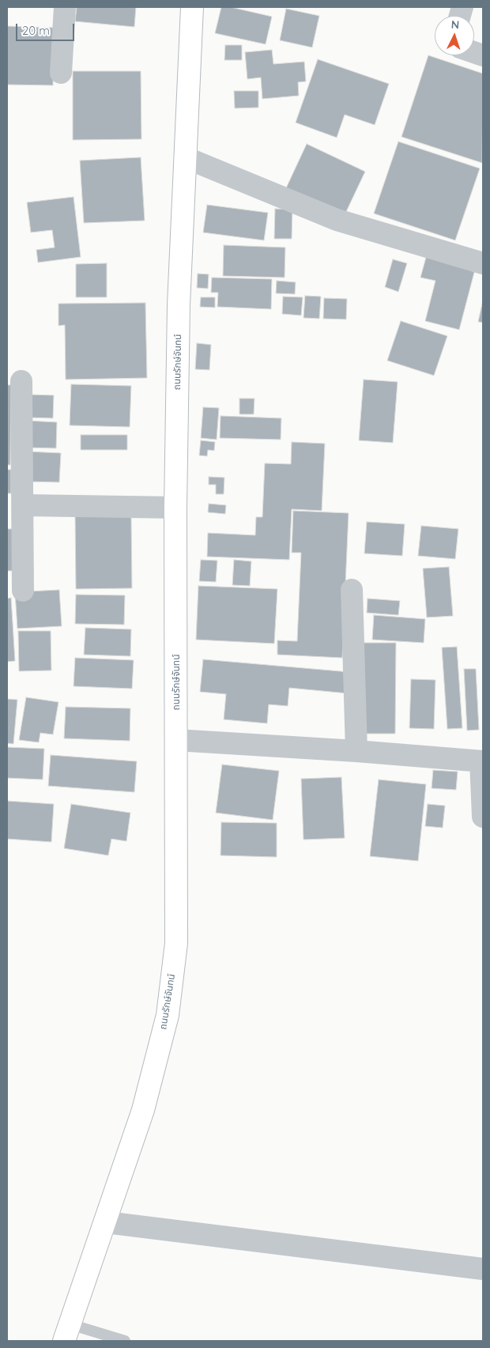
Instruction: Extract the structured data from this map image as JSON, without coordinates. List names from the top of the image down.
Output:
{
  "streets": {
    "main road": ["ถนนรักษ์จันทน์"]
  },
  "scale_bar": "20 m",
  "north": "top"
}
